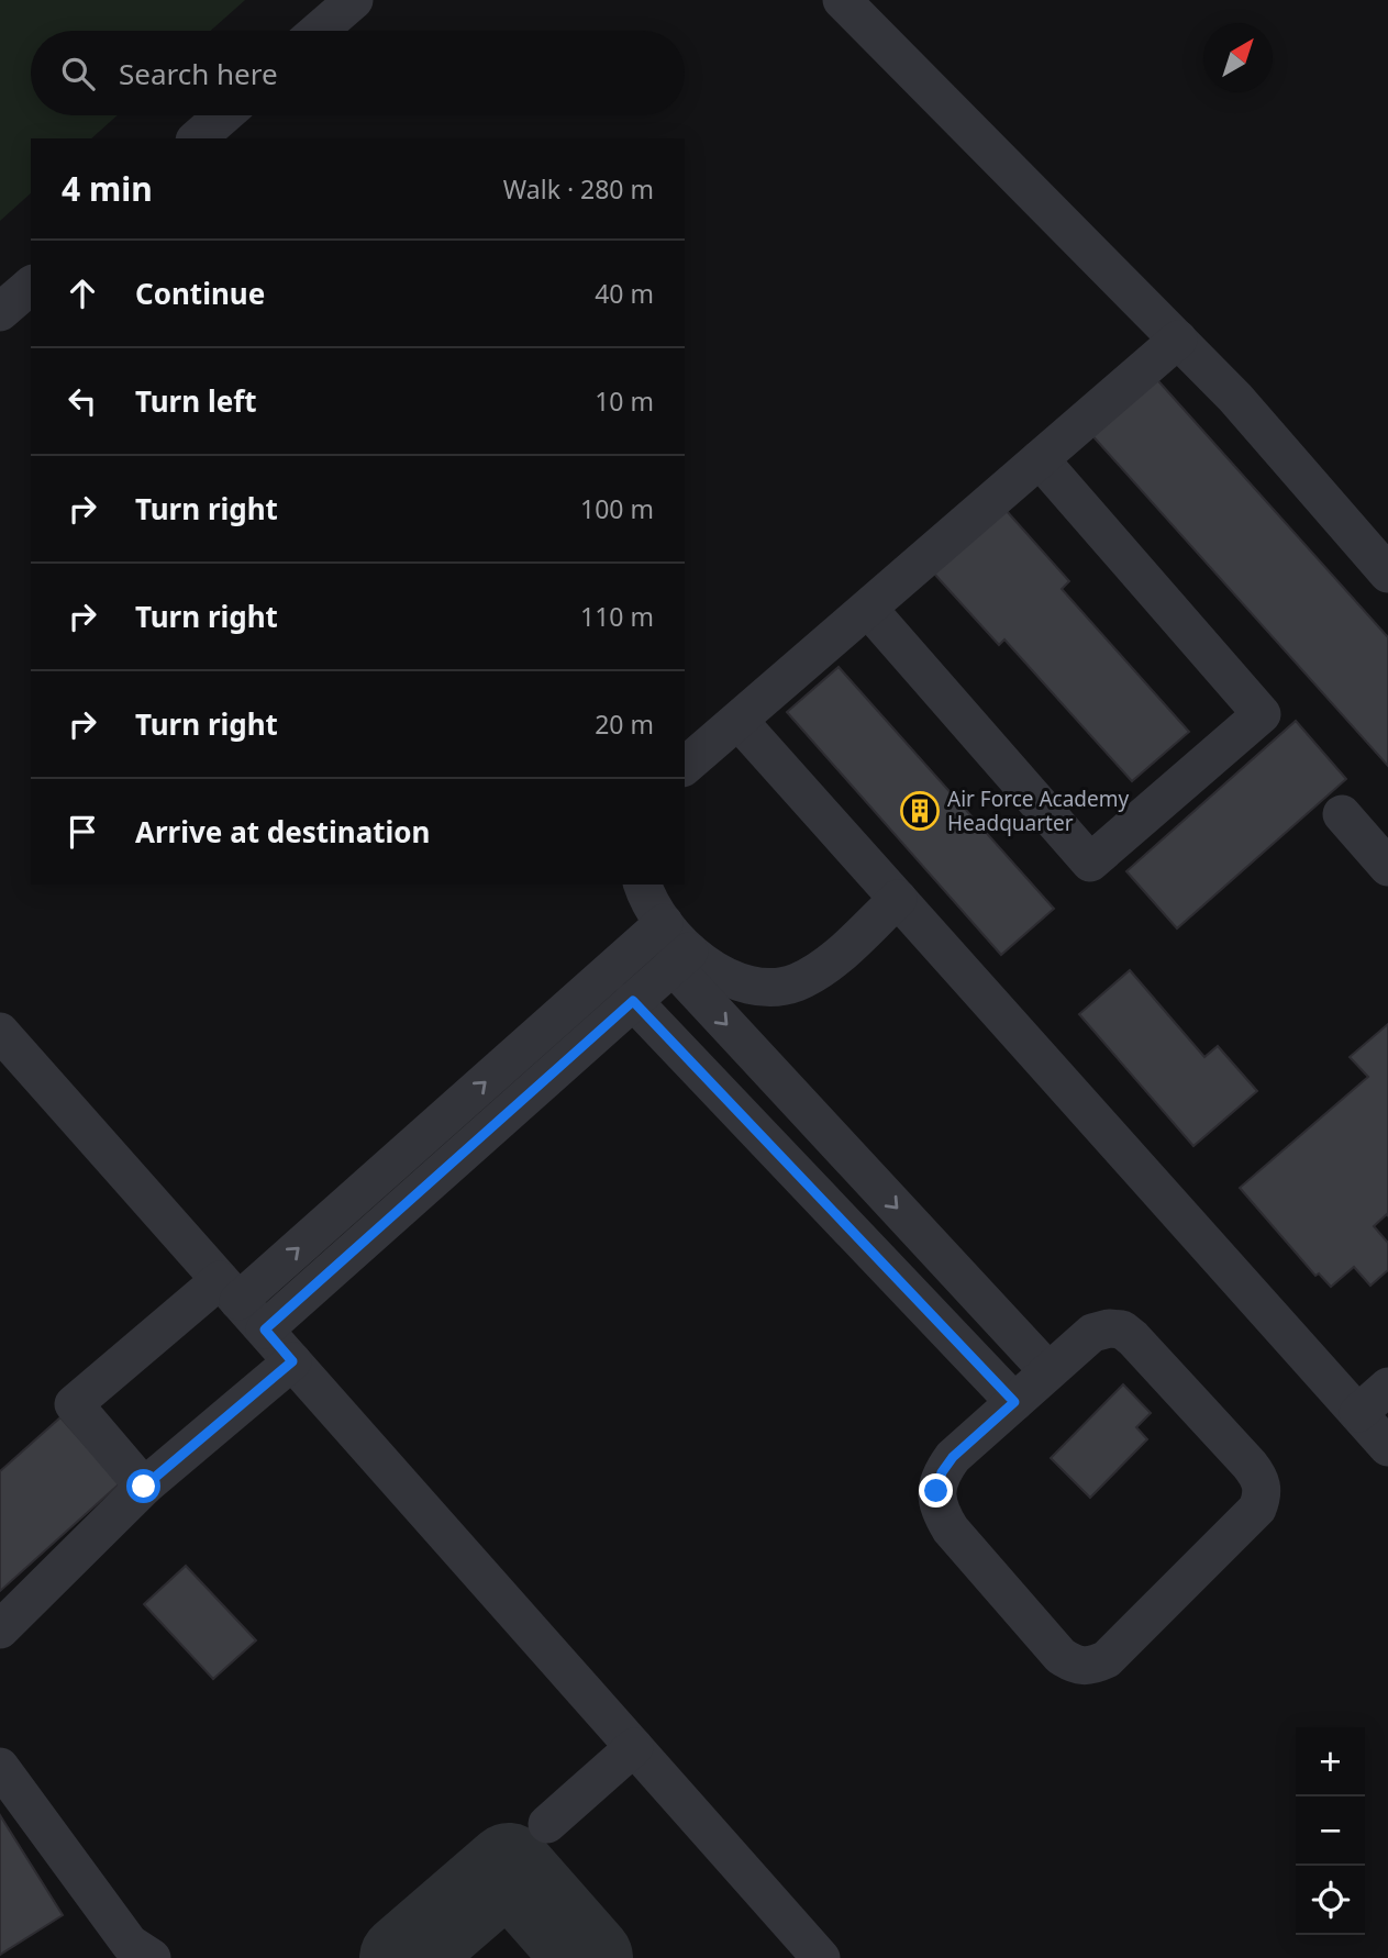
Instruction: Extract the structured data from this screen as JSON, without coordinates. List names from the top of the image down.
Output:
{
  "places": {
    "building": ["Air Force Academy Headquarter"]
  },
  "north": "top right",
  "page": {
    "search": "Search here",
    "heading": ["4 min", "Walk · 280 m"],
    "list": [
      ["Continue", "40 m"],
      ["Turn left", "10 m"],
      ["Turn right", "100 m"],
      ["Turn right", "110 m"],
      ["Turn right", "20 m"],
      "Arrive at destination"
    ],
    "map_buttons": ["+", "−"]
  }
}
